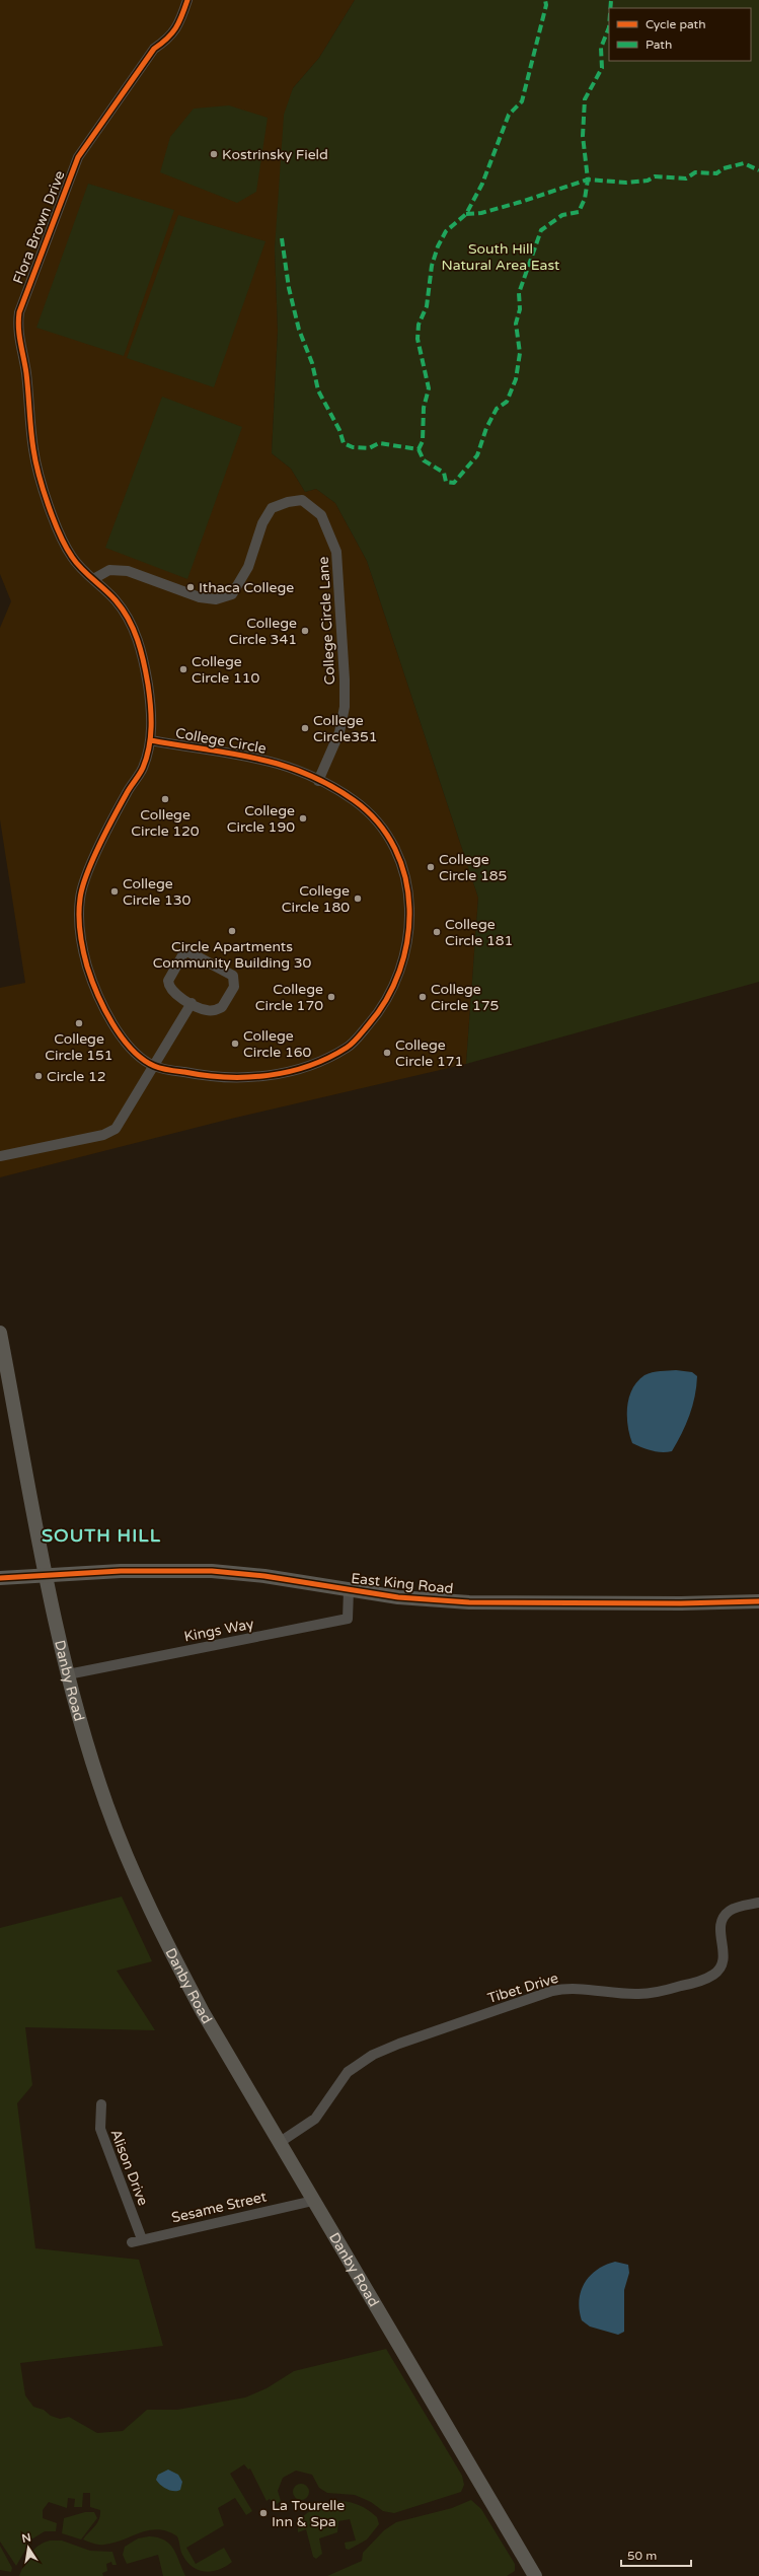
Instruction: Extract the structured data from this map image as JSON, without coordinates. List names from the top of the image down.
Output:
{
  "streets": {
    "main road": ["East King Road", "Danby Road"],
    "street": [
      "Flora Brown Drive",
      "College Circle Lane",
      "College Circle",
      "Kings Way",
      "Tibet Drive",
      "Alison Drive",
      "Sesame Street"
    ]
  },
  "crossings": [
    ["Flora Brown Drive", "College Circle Lane"],
    ["Flora Brown Drive", "College Circle"],
    ["College Circle Lane", "College Circle"],
    ["East King Road", "Kings Way"],
    ["East King Road", "Danby Road"],
    ["Kings Way", "Danby Road"],
    ["Danby Road", "Tibet Drive"],
    ["Danby Road", "Sesame Street"],
    ["Alison Drive", "Sesame Street"]
  ],
  "districts": ["SOUTH HILL"],
  "parks": ["South Hill Natural Area East"],
  "places": [
    "Kostrinsky Field",
    "Ithaca College",
    "College Circle 341",
    "College Circle 110",
    "College Circle351",
    "College Circle 120",
    "College Circle 190",
    "College Circle 185",
    "College Circle 130",
    "College Circle 180",
    "Circle Apartments Community Building 30",
    "College Circle 181",
    "College Circle 170",
    "College Circle 175",
    "College Circle 151",
    "College Circle 160",
    "College Circle 171",
    "Circle 12",
    "La Tourelle Inn & Spa"
  ],
  "legend": ["Cycle path", "Path"],
  "scale_bar": "50 m",
  "north": "top"
}
